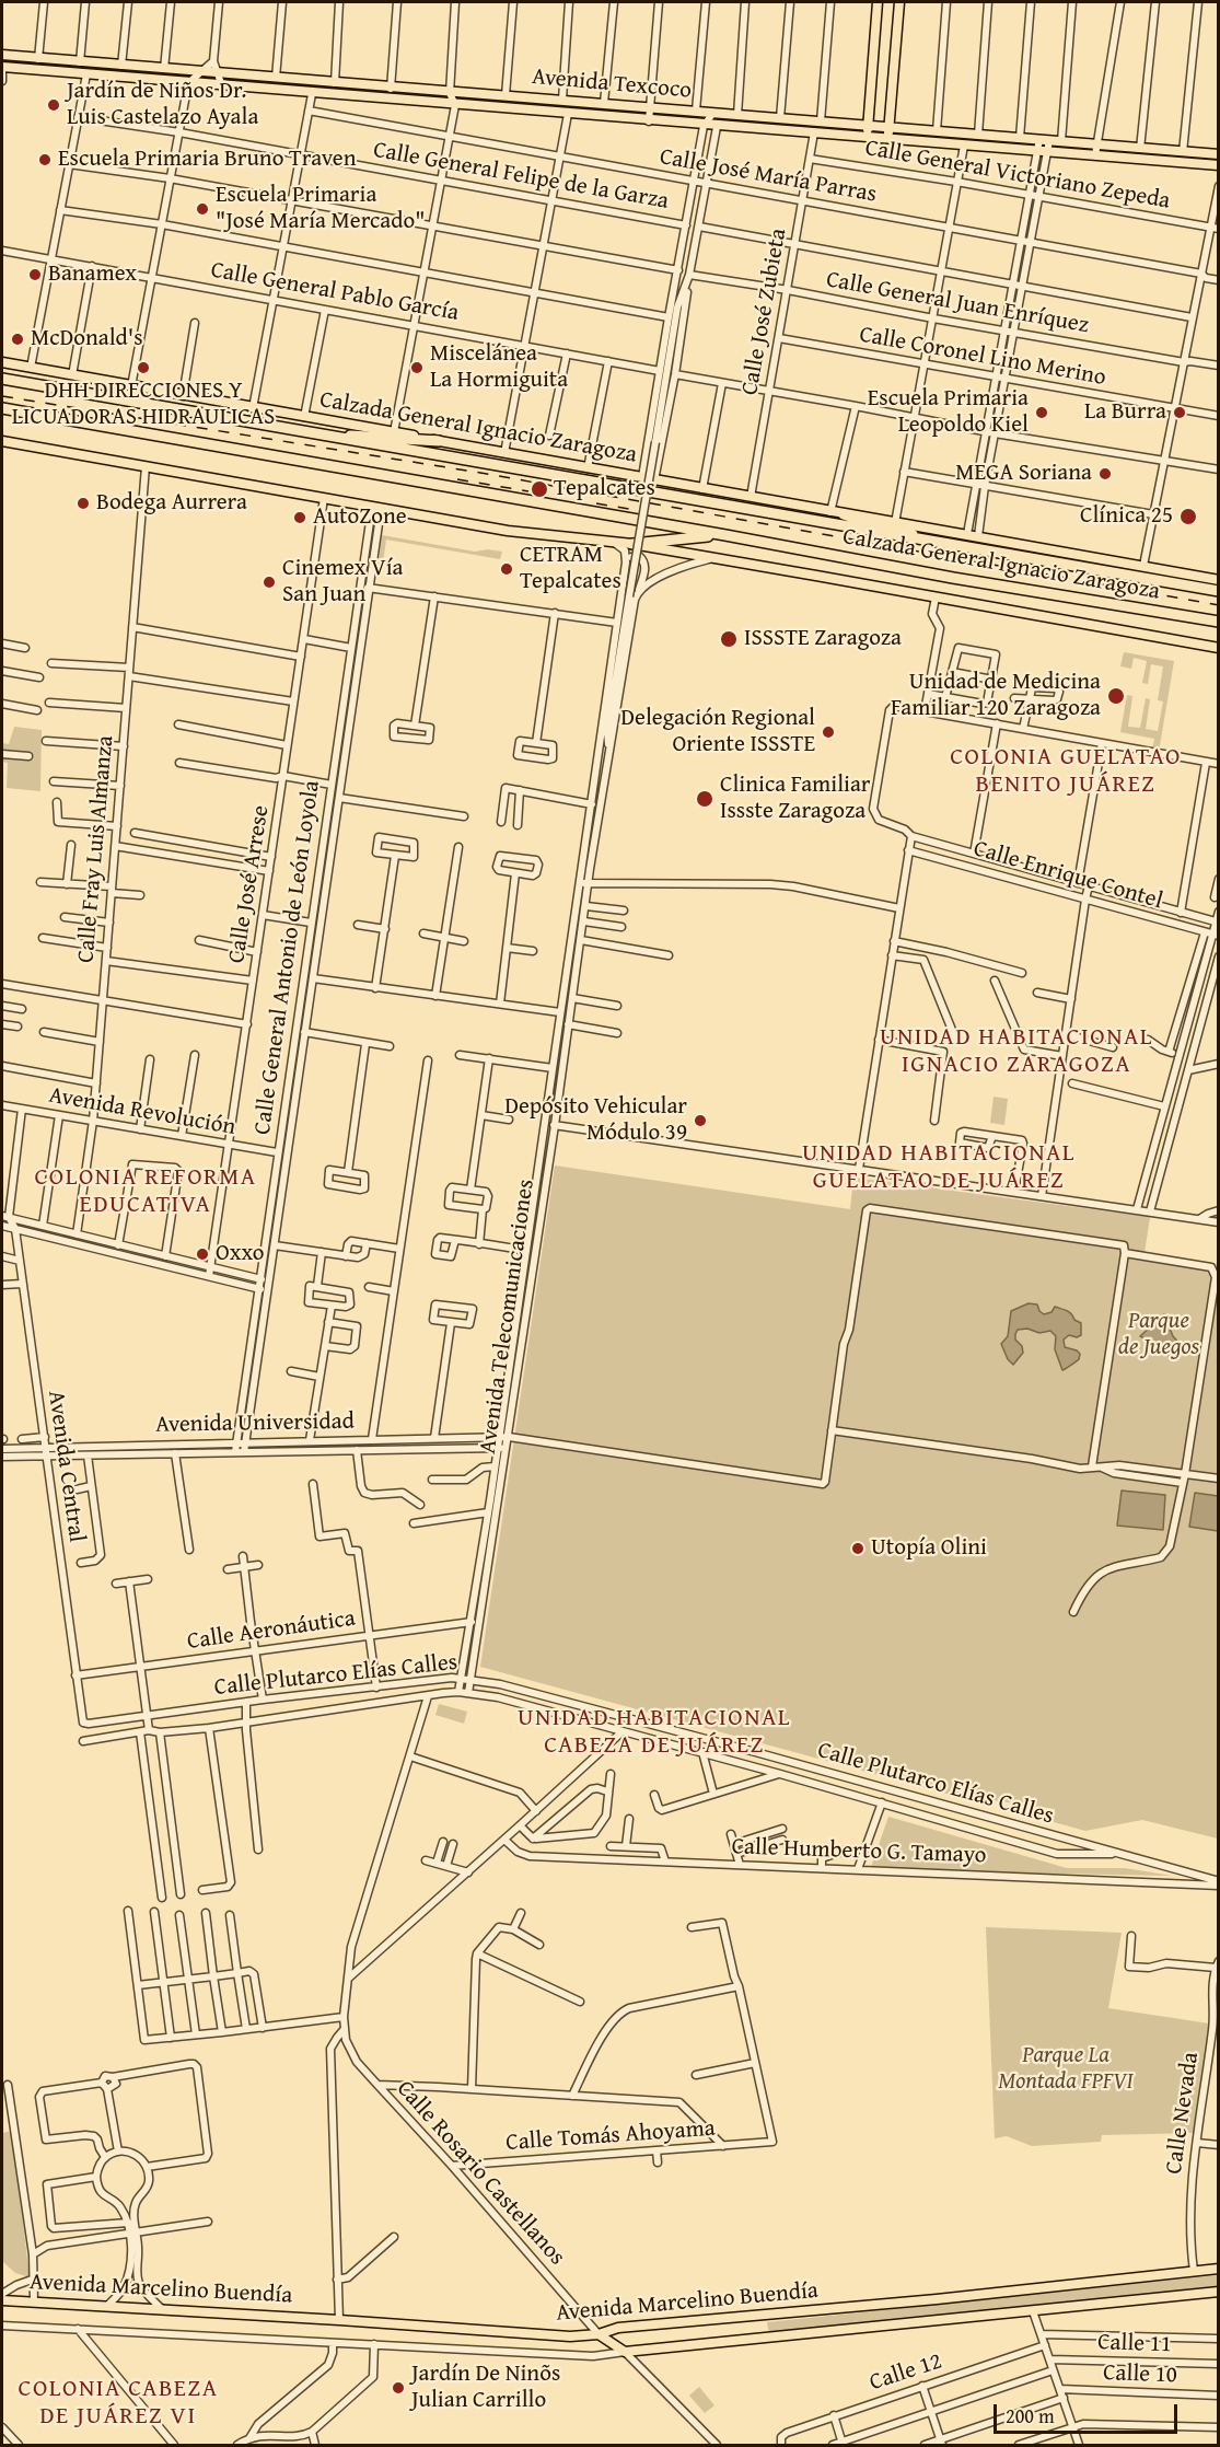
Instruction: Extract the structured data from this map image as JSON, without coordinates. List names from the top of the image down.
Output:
{
  "streets": {
    "highway": ["Calzada General Ignacio Zaragoza"],
    "main road": ["Avenida Texcoco", "Avenida Marcelino Buendía"],
    "street": [
      "Calle General Victoriano Zepeda",
      "Calle General Felipe de la Garza",
      "Calle José María Parras",
      "Calle General Pablo García",
      "Calle General Juan Enríquez",
      "Calle José Zubieta",
      "Calle Coronel Lino Merino",
      "Calle Fray Luis Almanza",
      "Calle Enrique Contel",
      "Calle José Arrese",
      "Calle General Antonio de León Loyola",
      "Avenida Revolución",
      "Avenida Telecomunicaciones",
      "Avenida Universidad",
      "Avenida Central",
      "Calle Aeronáutica",
      "Calle Plutarco Elías Calles",
      "Calle Humberto G. Tamayo",
      "Calle Nevada",
      "Calle Tomás Ahoyama",
      "Calle Rosario Castellanos",
      "Calle 11",
      "Calle 12",
      "Calle 10"
    ]
  },
  "crossings": [
    ["Avenida Texcoco", "Calle José Zubieta"],
    ["Calle General Victoriano Zepeda", "Calle José Zubieta"],
    ["Calle José María Parras", "Calle José Zubieta"],
    ["Calle General Juan Enríquez", "Calle José Zubieta"],
    ["Calle José Zubieta", "Calle Coronel Lino Merino"],
    ["Calle José Zubieta", "Calzada General Ignacio Zaragoza"],
    ["Calzada General Ignacio Zaragoza", "Calle Fray Luis Almanza"],
    ["Calzada General Ignacio Zaragoza", "Calle José Arrese"],
    ["Calzada General Ignacio Zaragoza", "Calle General Antonio de León Loyola"],
    ["Calle Fray Luis Almanza", "Avenida Revolución"],
    ["Calle José Arrese", "Avenida Revolución"],
    ["Calle General Antonio de León Loyola", "Avenida Revolución"],
    ["Calle General Antonio de León Loyola", "Avenida Universidad"],
    ["Avenida Telecomunicaciones", "Avenida Universidad"],
    ["Avenida Telecomunicaciones", "Calle Aeronáutica"],
    ["Avenida Telecomunicaciones", "Calle Plutarco Elías Calles"],
    ["Avenida Universidad", "Avenida Central"],
    ["Avenida Central", "Calle Aeronáutica"],
    ["Avenida Central", "Calle Plutarco Elías Calles"],
    ["Calle Plutarco Elías Calles", "Calle Humberto G. Tamayo"],
    ["Calle Nevada", "Avenida Marcelino Buendía"],
    ["Calle Tomás Ahoyama", "Calle Rosario Castellanos"],
    ["Calle Rosario Castellanos", "Avenida Marcelino Buendía"]
  ],
  "districts": [
    "COLONIA GUELATAO BENITO JUÁREZ",
    "UNIDAD HABITACIONAL IGNACIO ZARAGOZA",
    "UNIDAD HABITACIONAL GUELATAO DE JUÁREZ",
    "COLONIA REFORMA EDUCATIVA",
    "UNIDAD HABITACIONAL CABEZA DE JUÁREZ",
    "COLONIA CABEZA DE JUÁREZ VI"
  ],
  "parks": ["Parque de Juegos", "Parque La Montada FPFVI"],
  "places": [
    "Jardín de Niños Dr. Luis Castelazo Ayala",
    "Escuela Primaria Bruno Traven",
    "Escuela Primaria \"José María Mercado\"",
    "Banamex",
    "McDonald's",
    "DHH DIRECCIONES Y LICUADORAS HIDRAULICAS",
    "Miscelánea La Hormiguita",
    "Escuela Primaria Leopoldo Kiel",
    "La Burra",
    "MEGA Soriana",
    "Tepalcates",
    "Bodega Aurrera",
    "Clínica 25",
    "AutoZone",
    "CETRAM Tepalcates",
    "Cinemex Vía San Juan",
    "ISSSTE Zaragoza",
    "Unidad de Medicina Familiar 120 Zaragoza",
    "Delegación Regional Oriente ISSSTE",
    "Clinica Familiar Issste Zaragoza",
    "Depósito Vehicular Módulo 39",
    "Oxxo",
    "Utopía Olini",
    "Jardín De Ninõs Julian Carrillo"
  ],
  "scale_bar": "200 m"
}
